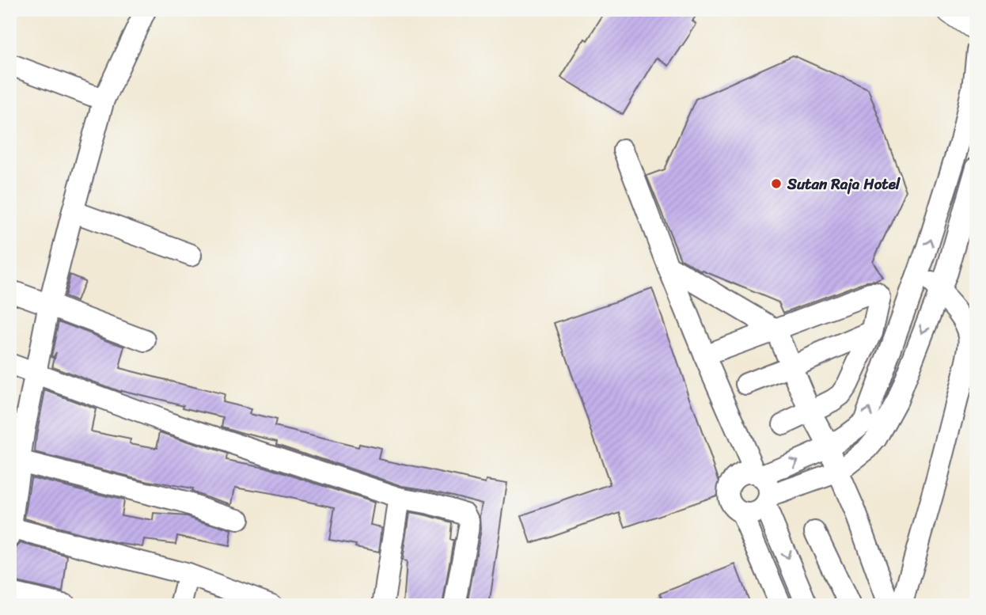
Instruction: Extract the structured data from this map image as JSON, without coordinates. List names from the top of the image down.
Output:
{
  "places": ["Sutan Raja Hotel"]
}
